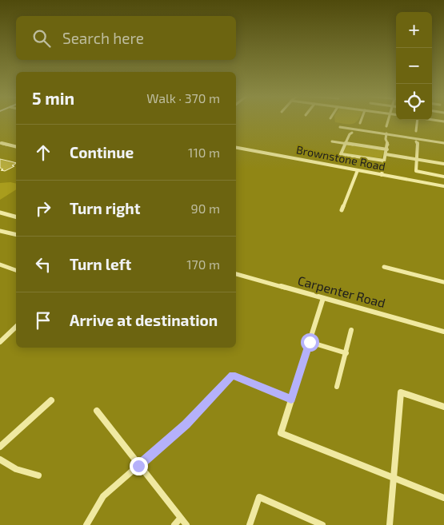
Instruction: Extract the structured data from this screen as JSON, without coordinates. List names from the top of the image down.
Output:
{
  "streets": {
    "street": ["Brownstone Road", "Carpenter Road"]
  },
  "page": {
    "map_buttons": ["+", "−"],
    "search": "Search here",
    "heading": ["5 min", "Walk · 370 m"],
    "list": [
      ["Continue", "110 m"],
      ["Turn right", "90 m"],
      ["Turn left", "170 m"],
      "Arrive at destination"
    ]
  }
}
